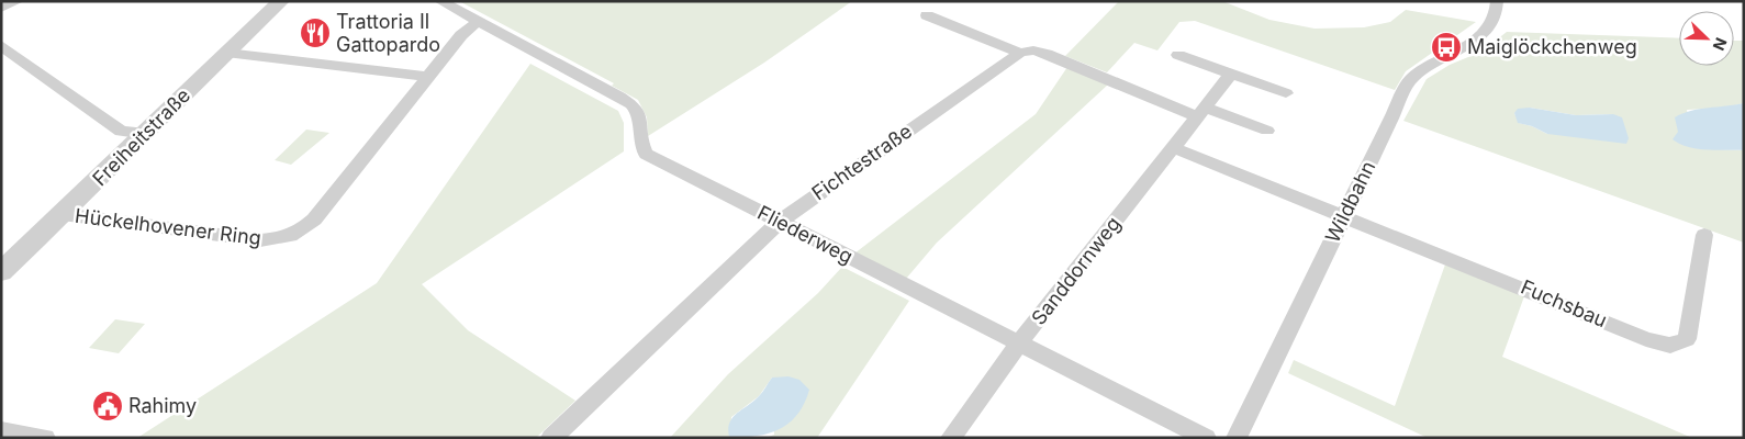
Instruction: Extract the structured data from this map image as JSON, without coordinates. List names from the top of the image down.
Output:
{
  "streets": {
    "street": [
      "Freiheitstraße",
      "Fichtestraße",
      "Wildbahn",
      "Hückelhovener Ring",
      "Fliederweg",
      "Sanddornweg",
      "Fuchsbau"
    ]
  },
  "crossings": [
    ["Freiheitstraße", "Hückelhovener Ring"],
    ["Fichtestraße", "Fliederweg"],
    ["Wildbahn", "Fuchsbau"],
    ["Hückelhovener Ring", "Fliederweg"],
    ["Fliederweg", "Sanddornweg"]
  ],
  "places": {
    "restaurant": ["Trattoria Il Gattopardo"],
    "bus stop": ["Maiglöckchenweg"],
    "public building": ["Rahimy"]
  },
  "north": "bottom right"
}
